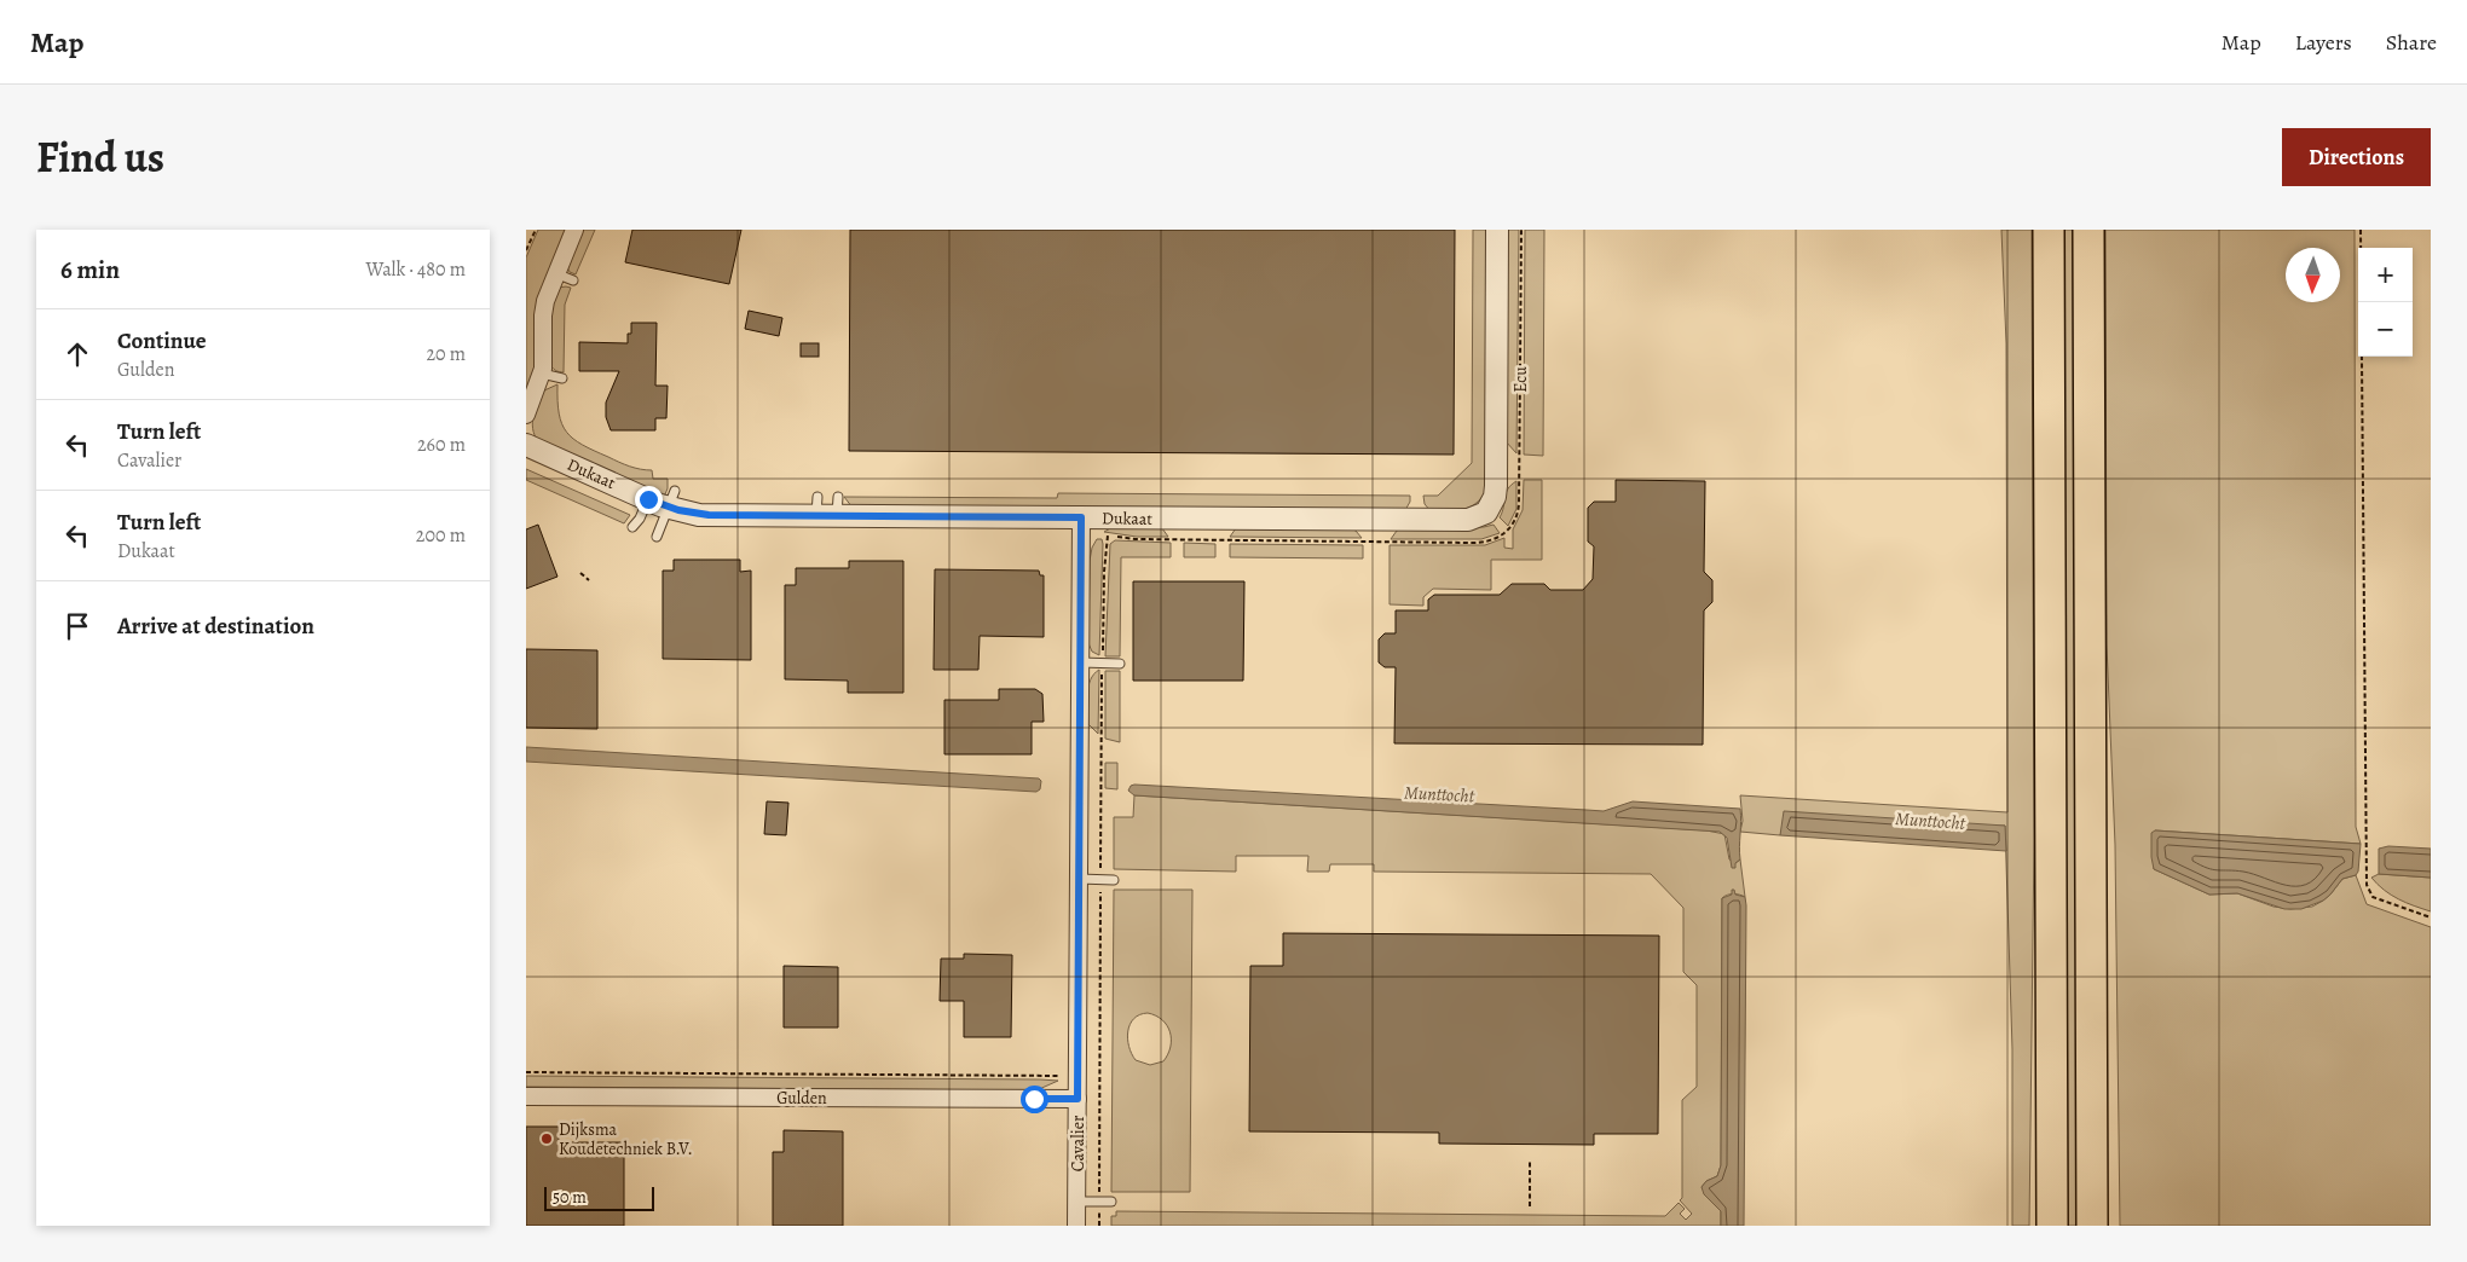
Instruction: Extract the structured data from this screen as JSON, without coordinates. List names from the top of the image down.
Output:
{
  "streets": {
    "street": [
      "Ecu",
      "Dukaat",
      "Gulden",
      "Cavalier"
    ]
  },
  "crossings": [
    ["Ecu", "Dukaat"],
    ["Dukaat", "Cavalier"],
    ["Gulden", "Cavalier"]
  ],
  "water": ["Munttocht"],
  "places": ["Dijksma Koudetechniek B.V."],
  "scale_bar": "50 m",
  "north": "bottom",
  "page": {
    "header": "Map",
    "nav": ["Map", "Layers", "Share"],
    "title": "Find us",
    "buttons": "Directions",
    "heading": ["6 min", "Walk · 480 m"],
    "map_buttons": ["+", "−"],
    "list": [
      ["Continue", "Gulden", "20 m"],
      ["Turn left", "Cavalier", "260 m"],
      ["Turn left", "Dukaat", "200 m"],
      "Arrive at destination"
    ],
    "scale": "50 m"
  }
}
